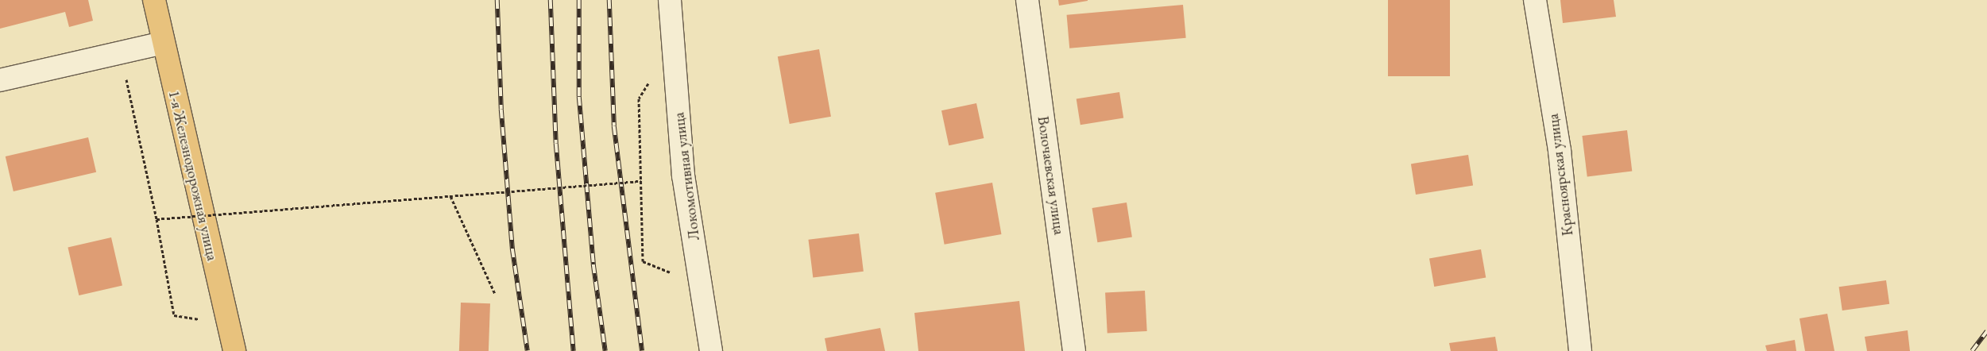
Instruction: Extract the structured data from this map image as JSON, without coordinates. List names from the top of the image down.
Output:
{
  "streets": {
    "main road": ["1-я Железнодорожная улица"],
    "street": ["Красноярская улица", "Волочаевская улица", "Локомотивная улица"]
  }
}
